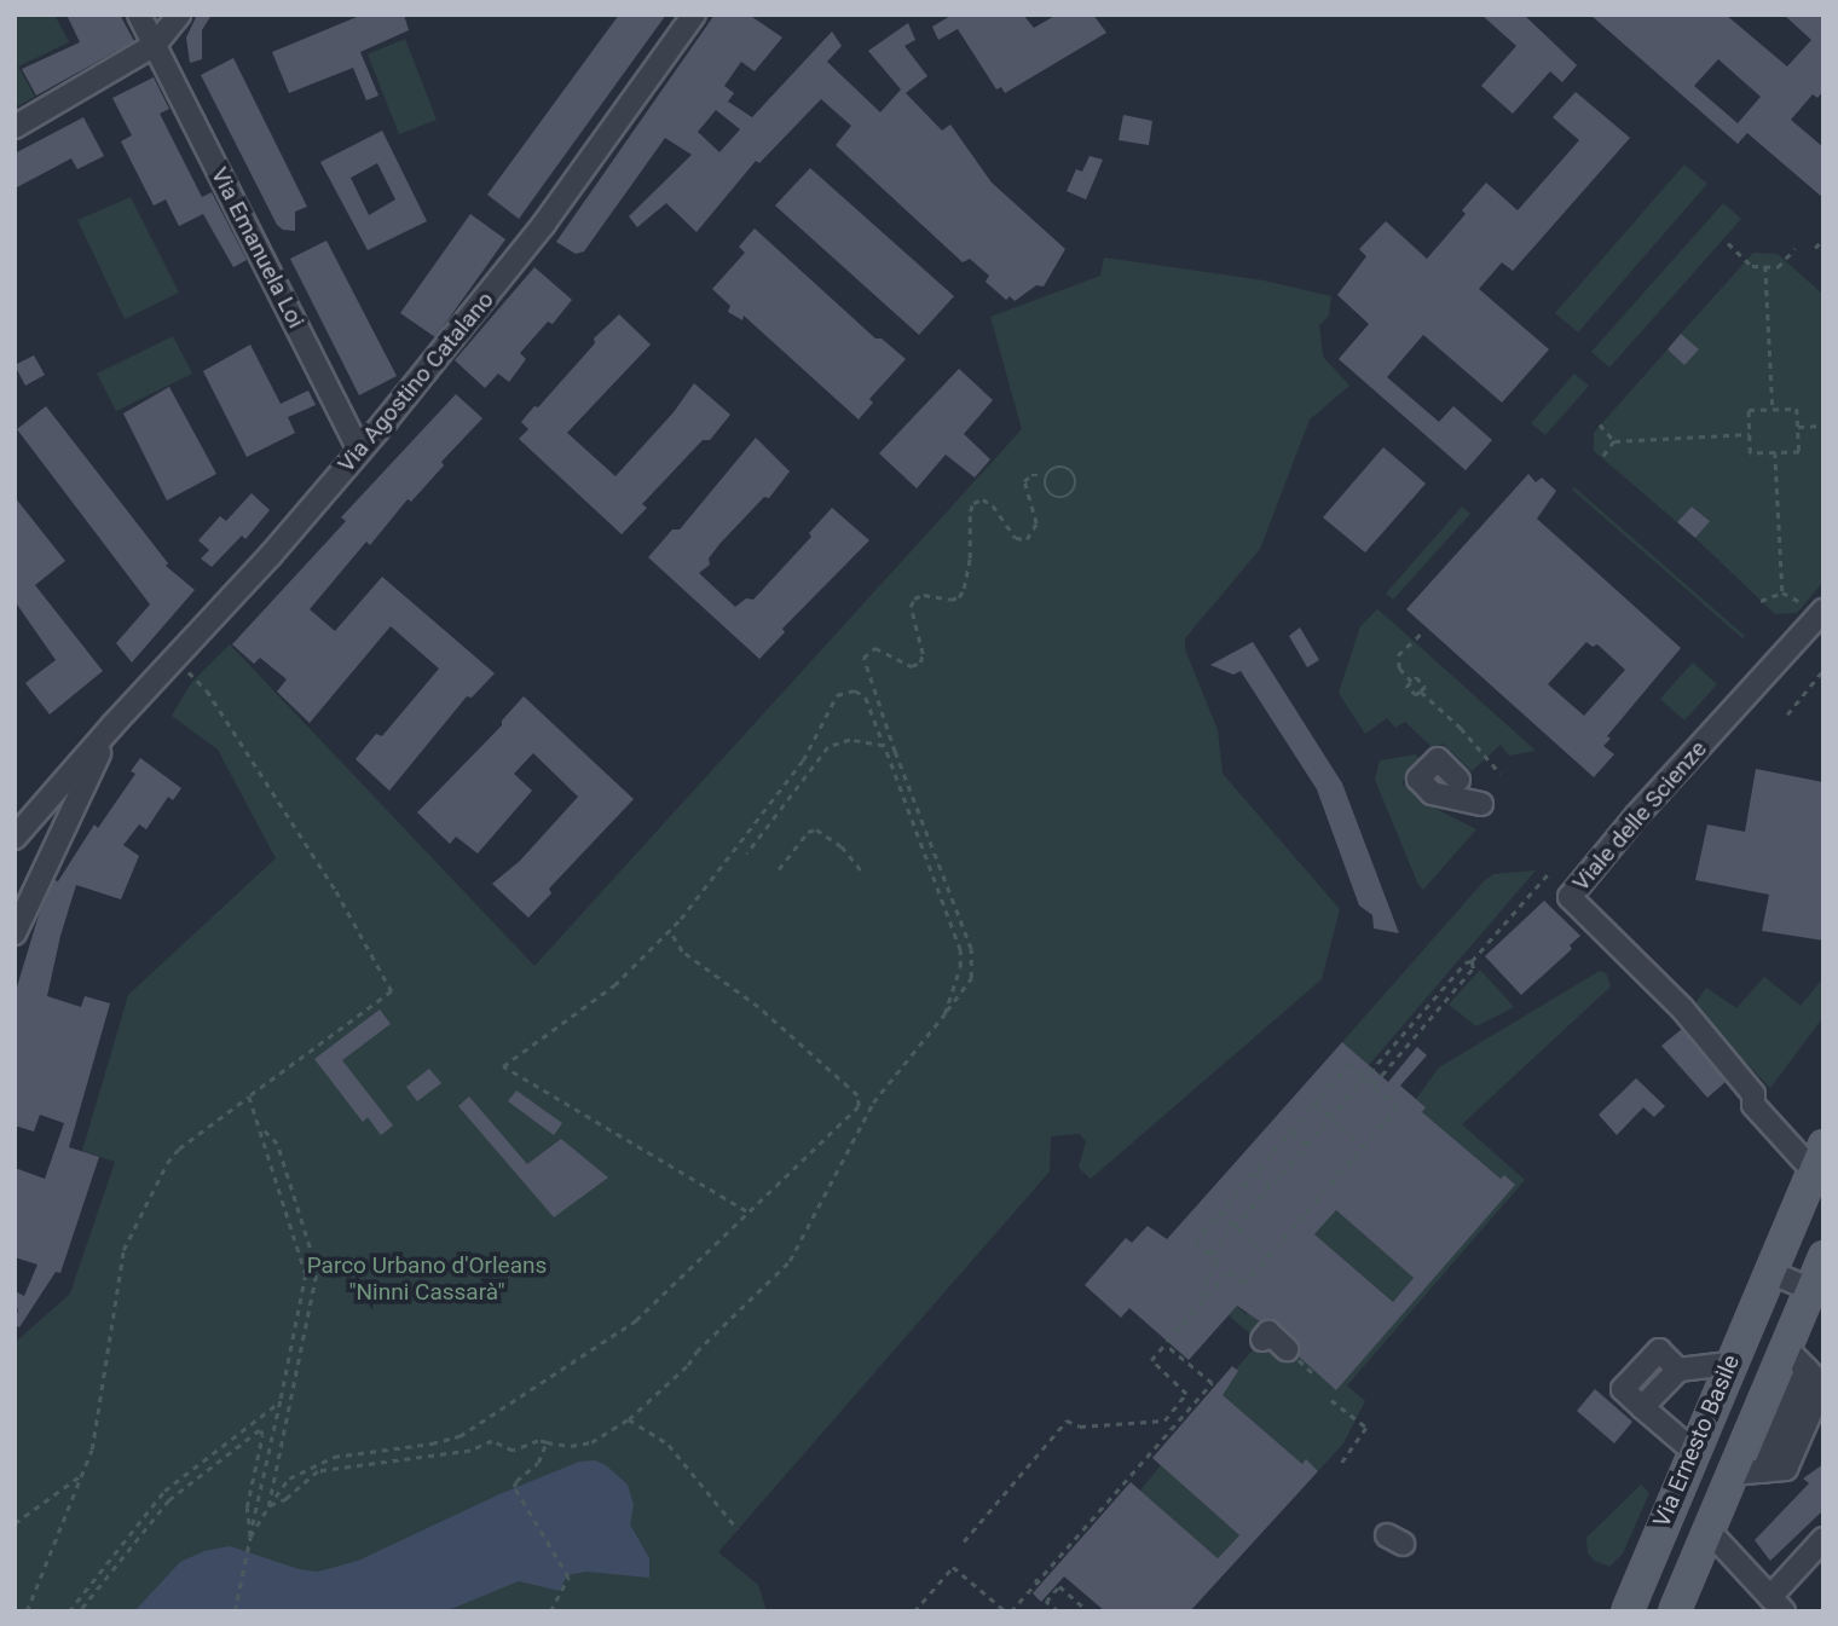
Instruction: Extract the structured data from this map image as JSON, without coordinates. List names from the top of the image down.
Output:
{
  "streets": {
    "main road": ["Via Ernesto Basile"],
    "street": ["Via Emanuela Loi", "Via Agostino Catalano", "Viale delle Scienze"]
  },
  "crossings": [
    ["Via Emanuela Loi", "Via Agostino Catalano"],
    ["Viale delle Scienze", "Via Ernesto Basile"]
  ],
  "parks": ["Parco Urbano d'Orleans \"Ninni Cassarà\""]
}
